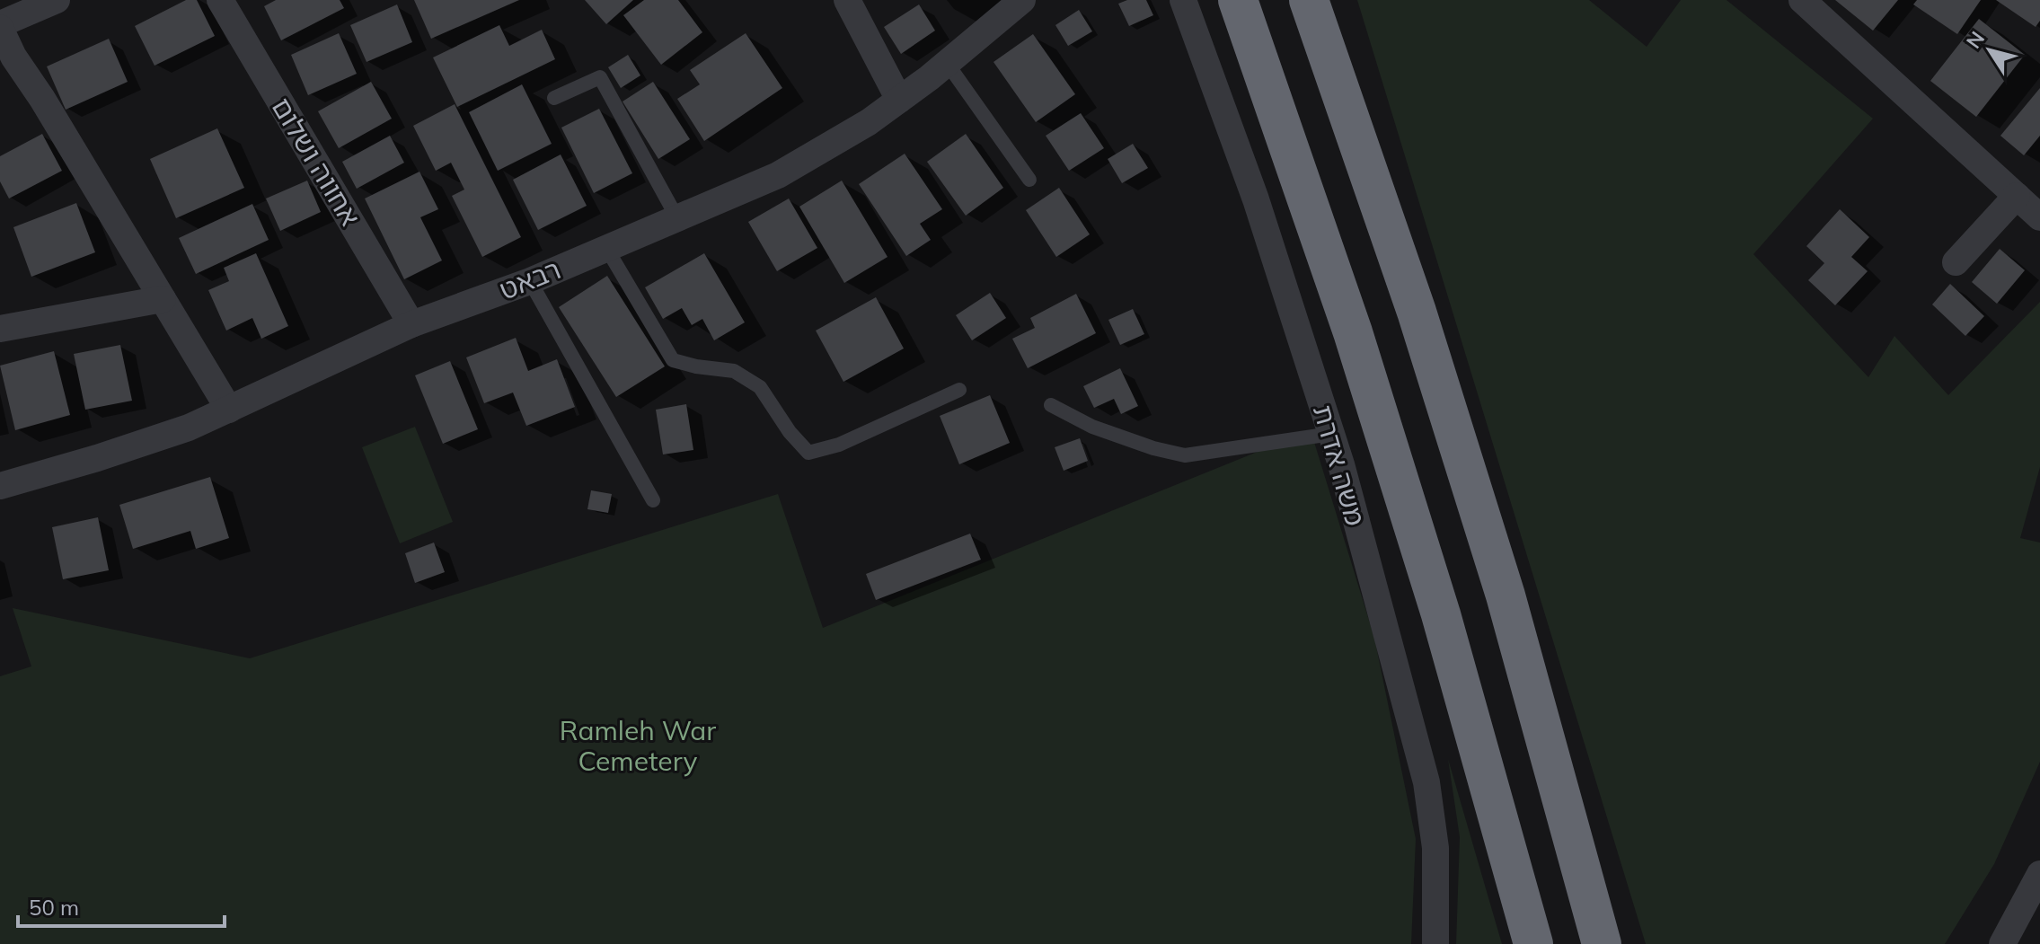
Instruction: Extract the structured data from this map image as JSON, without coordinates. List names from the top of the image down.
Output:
{
  "streets": {
    "street": ["אחווה ושלום", "רבאט", "משה אדרת"]
  },
  "crossings": [
    ["אחווה ושלום", "רבאט"]
  ],
  "parks": ["Ramleh War Cemetery"],
  "scale_bar": "50 m",
  "north": "top left"
}
